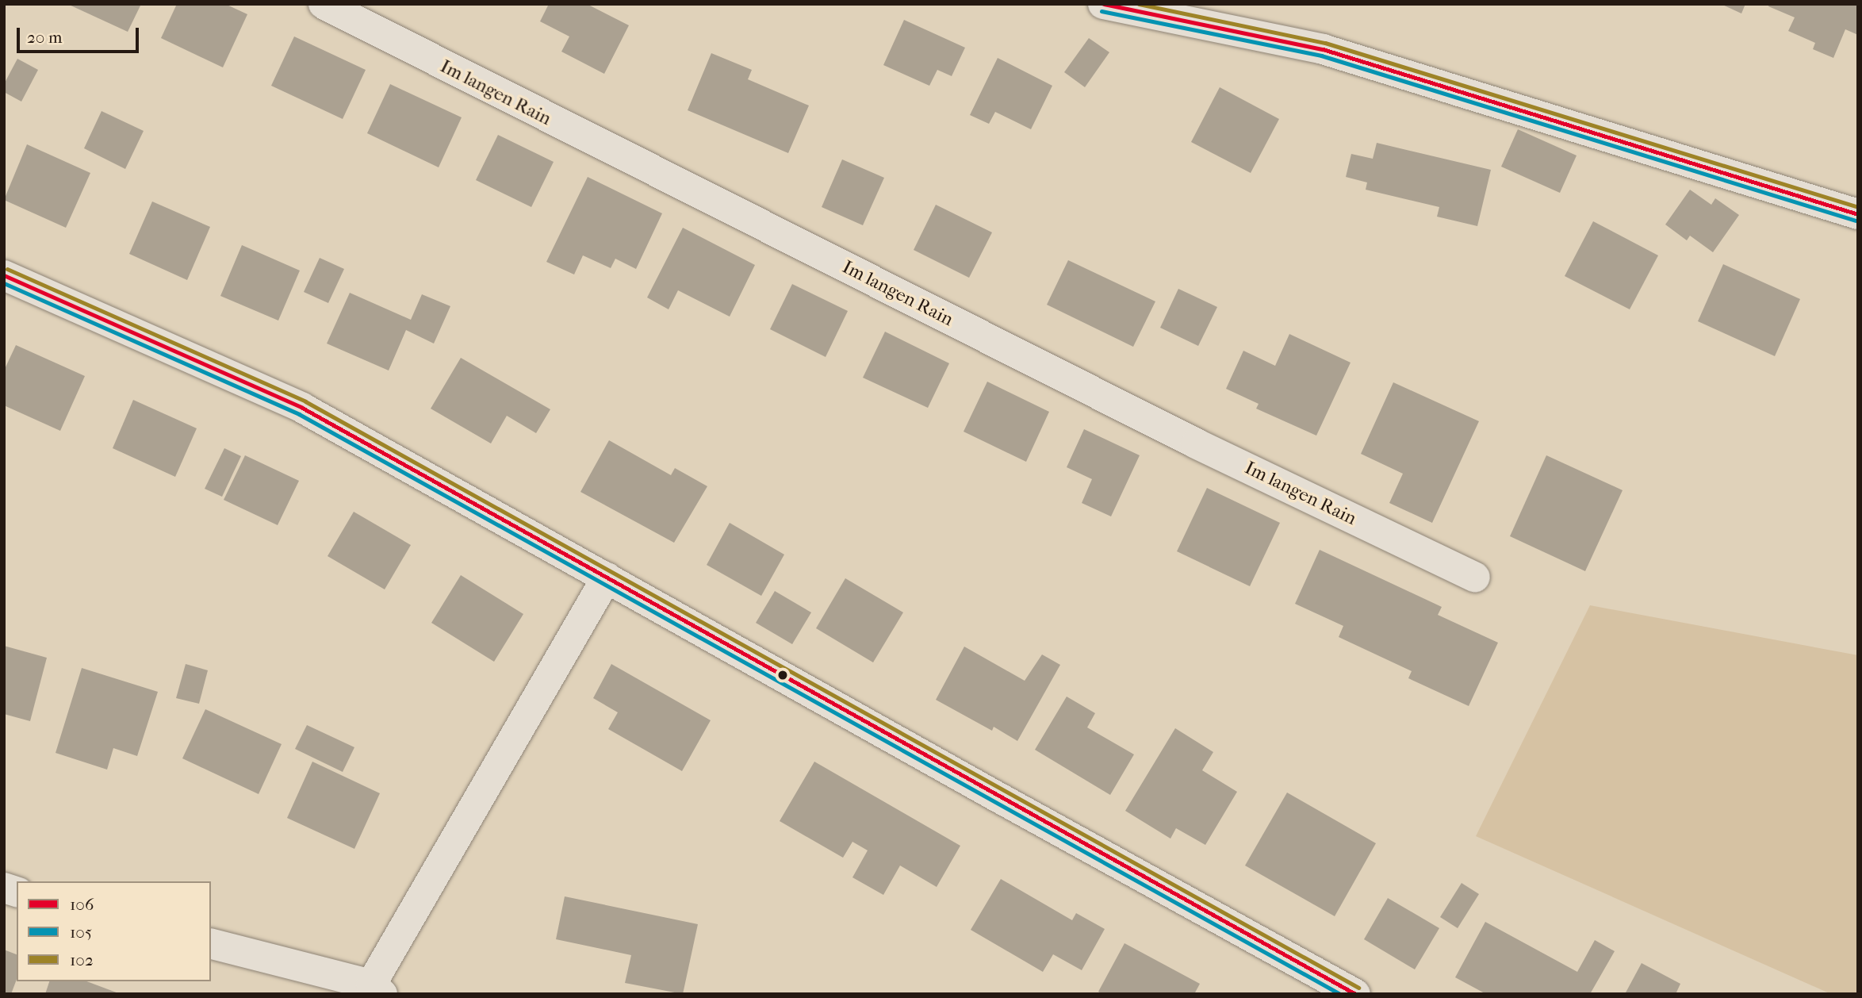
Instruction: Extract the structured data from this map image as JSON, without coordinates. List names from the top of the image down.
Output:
{
  "streets": {
    "street": ["Im langen Rain"]
  },
  "lines": ["transit line 106", "transit line 102", "transit line 105"],
  "legend": ["106", "105", "102"],
  "scale_bar": "20 m"
}
